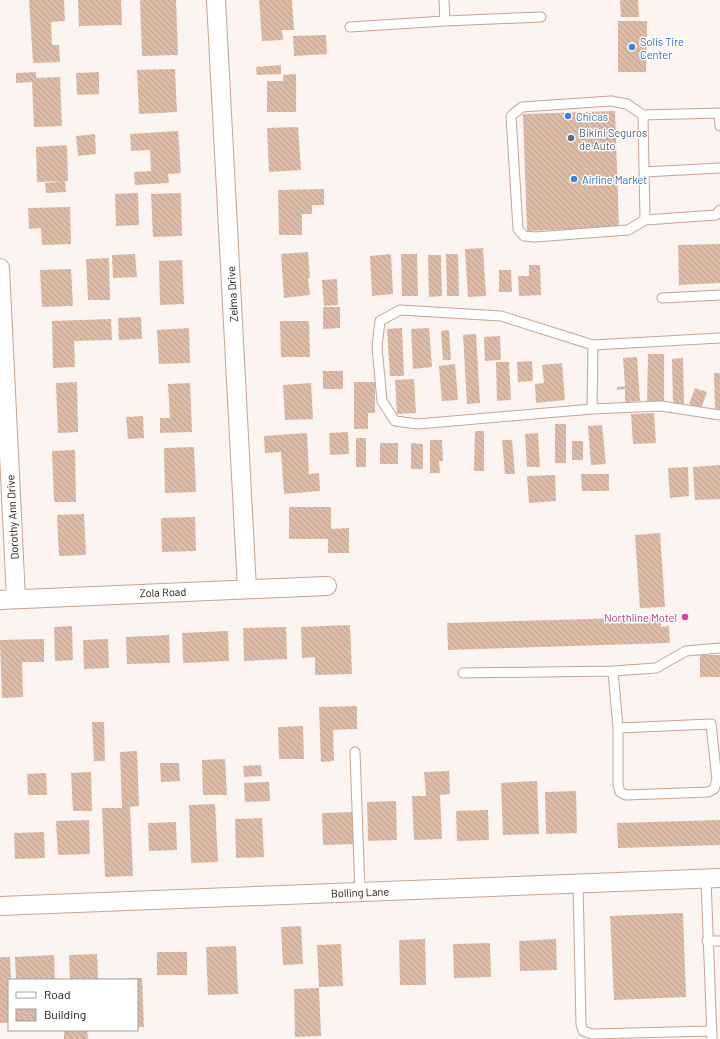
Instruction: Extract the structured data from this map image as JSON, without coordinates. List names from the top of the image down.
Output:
{
  "streets": {
    "street": [
      "Zelma Drive",
      "Dorothy Ann Drive",
      "Zola Road",
      "Bolling Lane"
    ]
  },
  "crossings": [
    ["Zelma Drive", "Zola Road"],
    ["Dorothy Ann Drive", "Zola Road"]
  ],
  "places": [
    "Solis Tire Center",
    "Chicas",
    "Bikini Seguros de Auto",
    "Airline Market",
    "Northline Motel"
  ],
  "legend": ["Road", "Building"]
}
